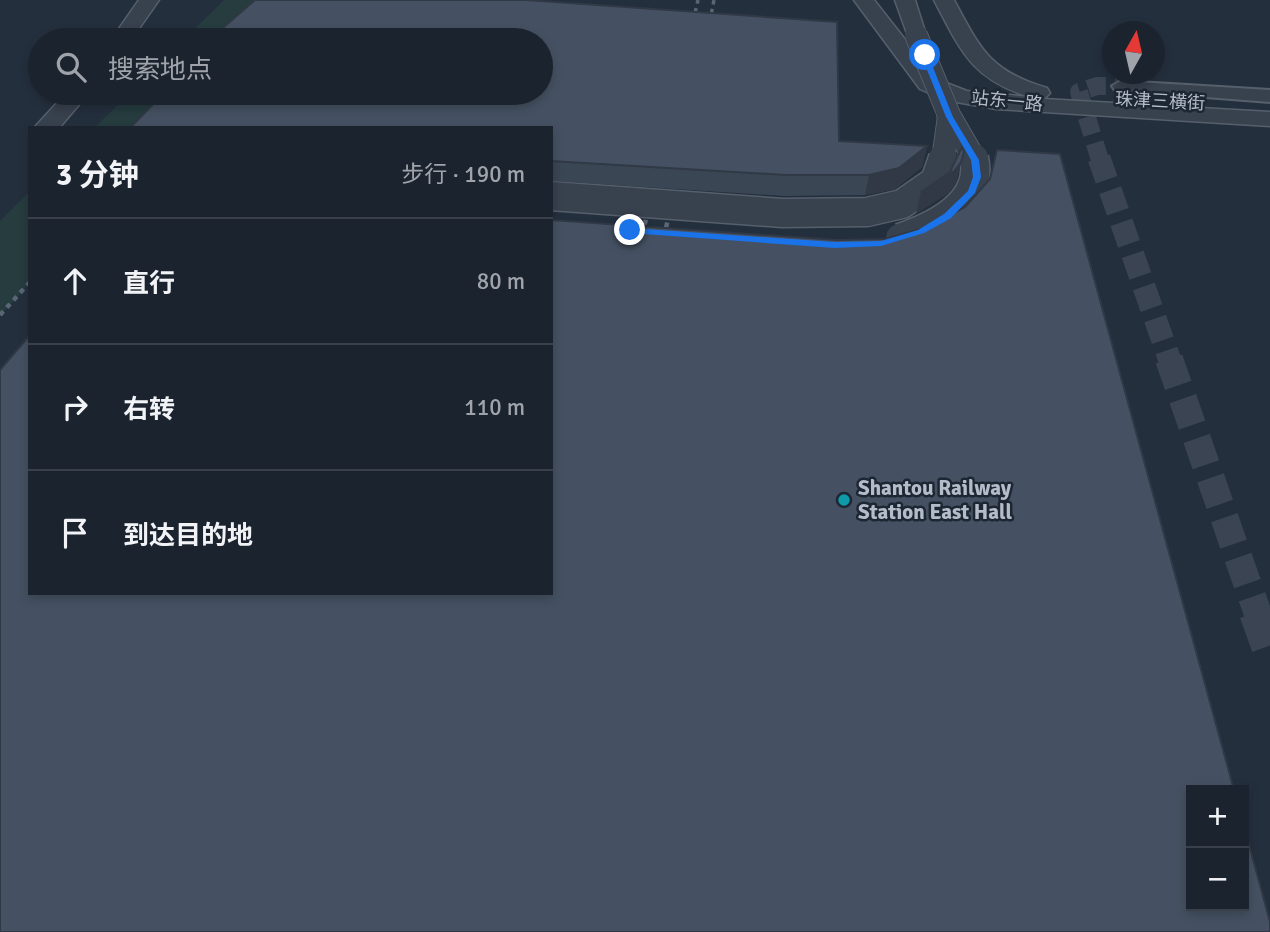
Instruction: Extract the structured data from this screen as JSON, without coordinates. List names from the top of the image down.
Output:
{
  "streets": {
    "street": ["站东一路", "珠津三横街"]
  },
  "crossings": [
    ["站东一路", "珠津三横街"]
  ],
  "places": ["Shantou Railway Station East Hall"],
  "north": "top",
  "page": {
    "search": "搜索地点",
    "heading": ["3 分钟", "步行 · 190 m"],
    "list": [
      ["直行", "80 m"],
      ["右转", "110 m"],
      "到达目的地"
    ],
    "map_buttons": ["+", "−"]
  }
}
